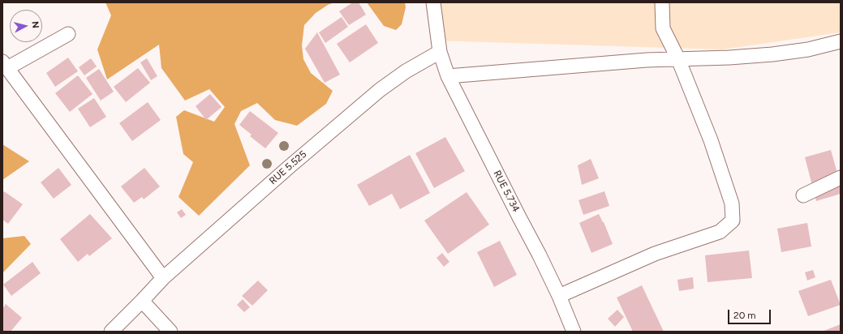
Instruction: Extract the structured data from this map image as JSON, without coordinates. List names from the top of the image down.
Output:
{
  "streets": {
    "street": ["RUE 5.525", "RUE 5.734"]
  },
  "crossings": [
    ["RUE 5.525", "RUE 5.734"]
  ],
  "scale_bar": "20 m",
  "north": "right"
}
